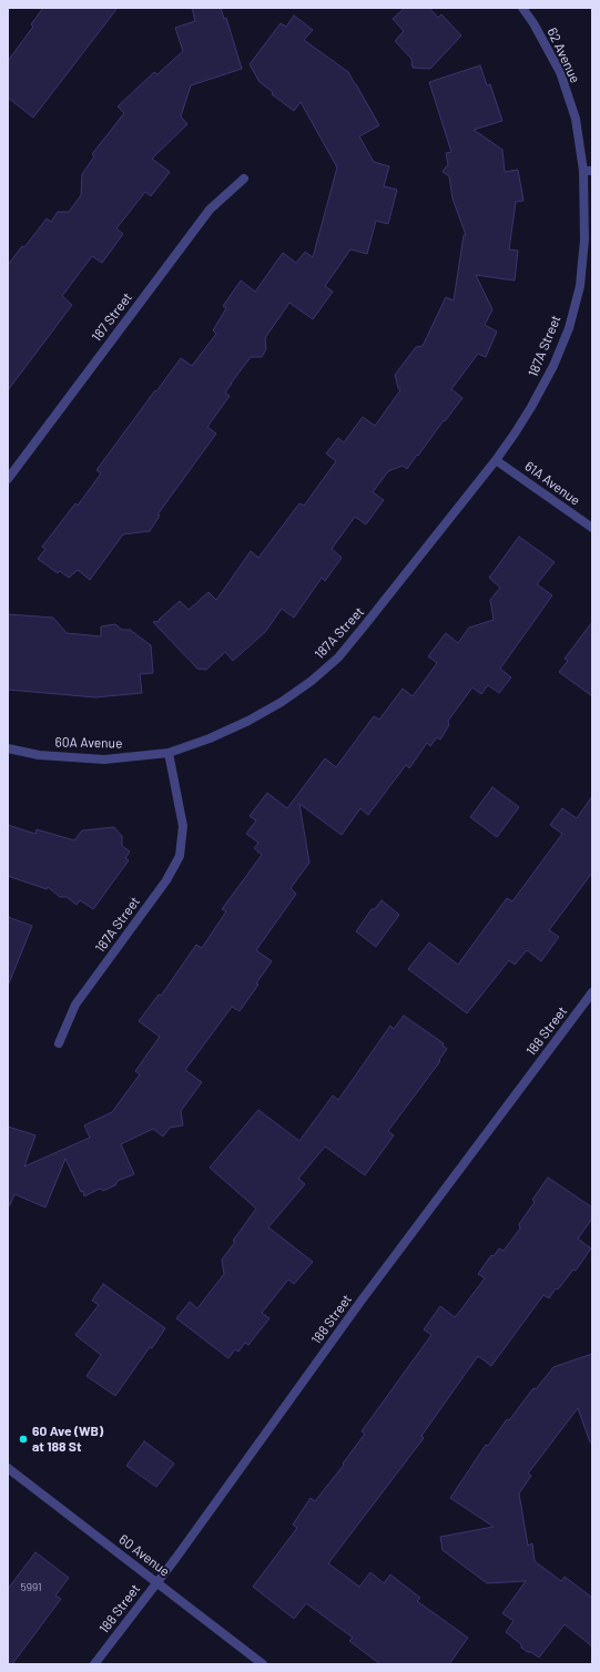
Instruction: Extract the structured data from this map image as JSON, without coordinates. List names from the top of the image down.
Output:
{
  "streets": {
    "street": [
      "62 Avenue",
      "187 Street",
      "187A Street",
      "61A Avenue",
      "60A Avenue",
      "188 Street",
      "60 Avenue"
    ]
  },
  "crossings": [
    ["62 Avenue", "187A Street"],
    ["187A Street", "61A Avenue"],
    ["187A Street", "60A Avenue"],
    ["188 Street", "60 Avenue"]
  ],
  "places": ["60 Ave (WB) at 188 St"],
  "house_numbers": ["5991"]
}
